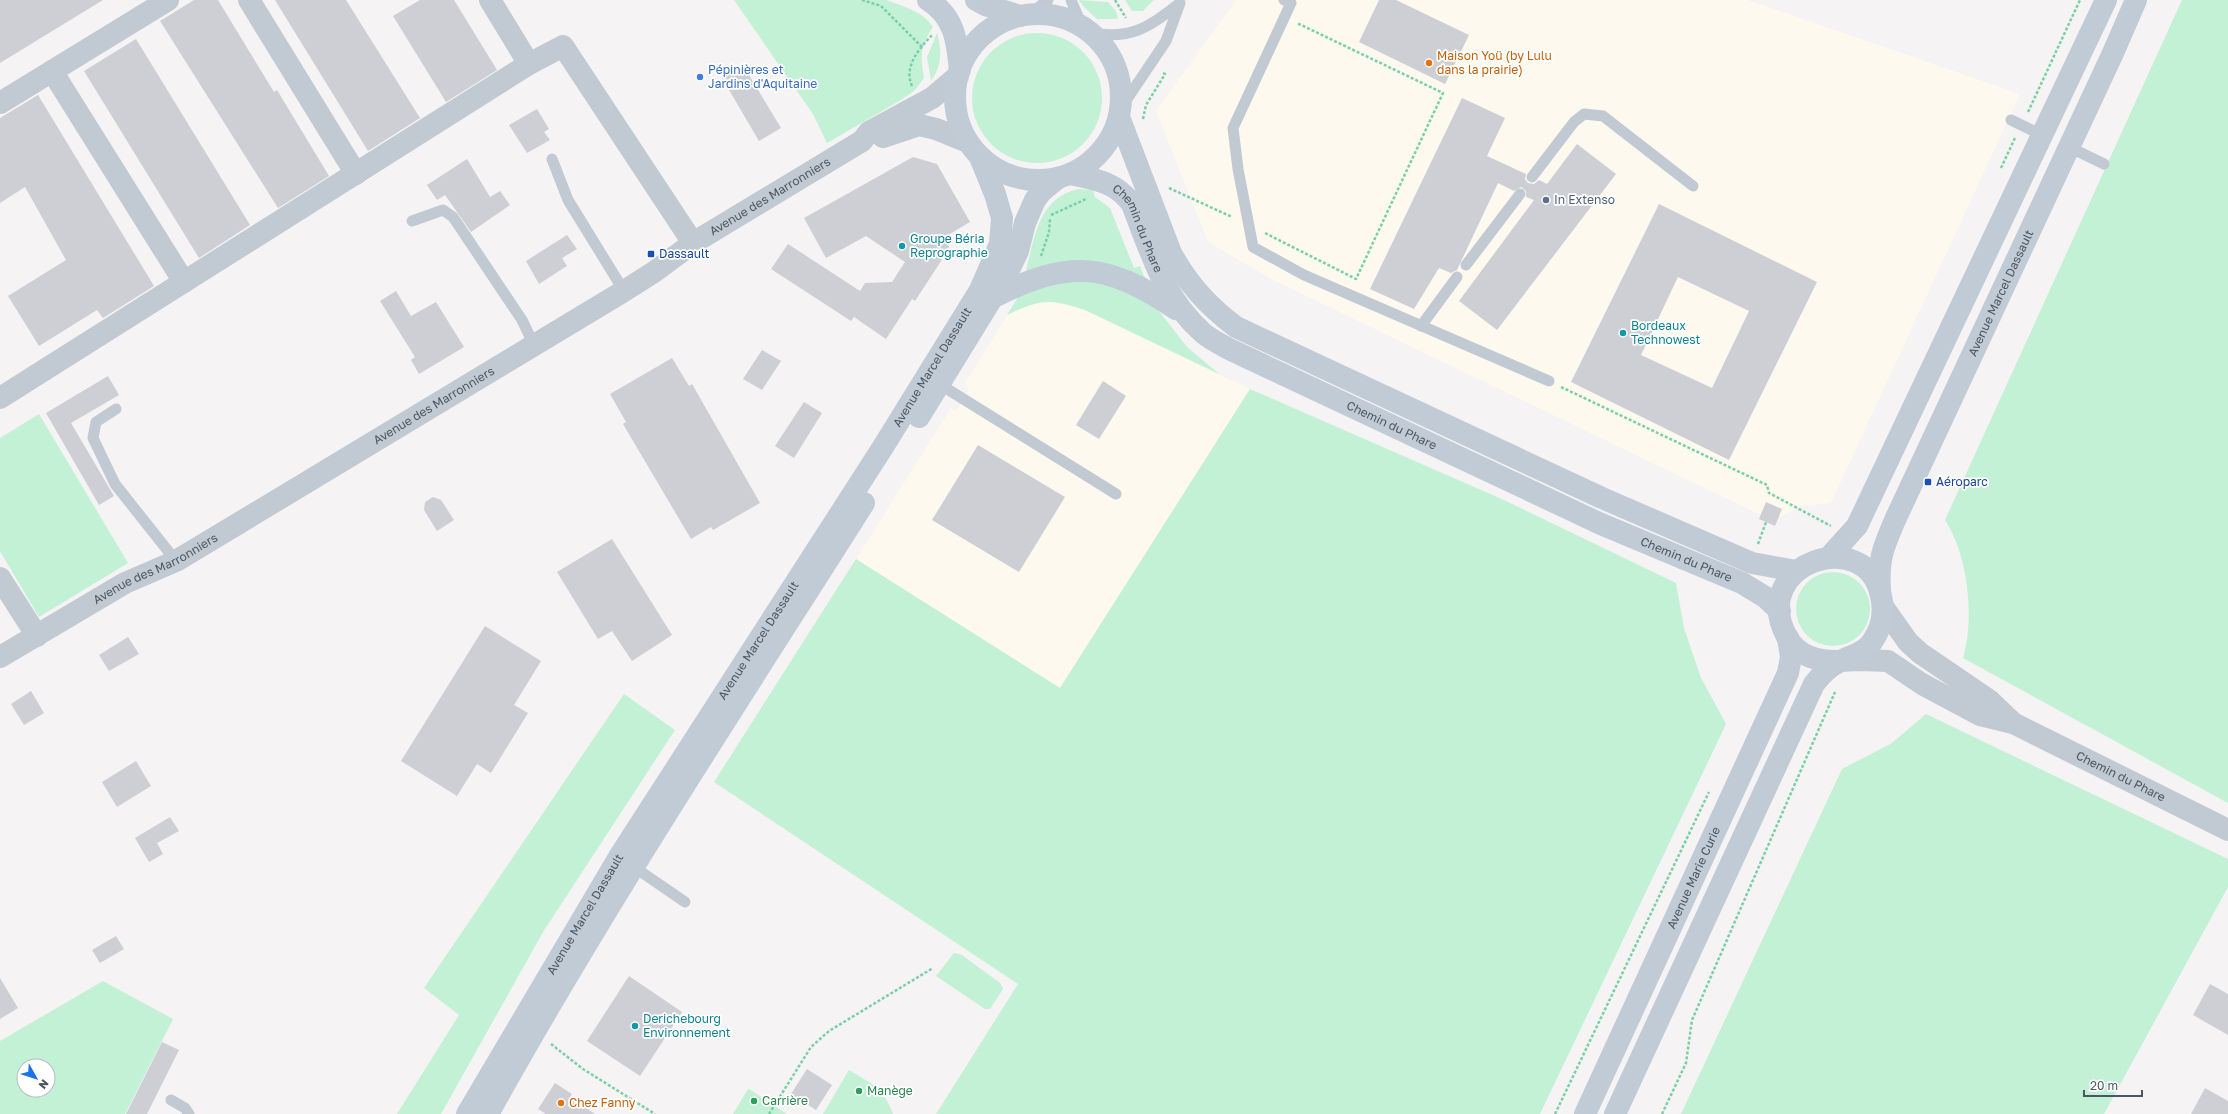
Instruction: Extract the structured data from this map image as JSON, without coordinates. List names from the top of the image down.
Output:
{
  "streets": {
    "main road": ["Chemin du Phare", "Avenue Marcel Dassault", "Avenue Marie Curie"],
    "street": ["Avenue des Marronniers"]
  },
  "crossings": [
    ["Avenue des Marronniers", "Avenue Marcel Dassault"],
    ["Chemin du Phare", "Avenue Marcel Dassault"],
    ["Chemin du Phare", "Avenue Marie Curie"],
    ["Avenue Marcel Dassault", "Avenue Marie Curie"]
  ],
  "places": {
    "other": [
      "Maison Yoü (by Lulu dans la prairie)",
      "Pépinières et Jardins d'Aquitaine",
      "In Extenso",
      "Groupe Béria Reprographie",
      "Bordeaux Technowest",
      "Derichebourg Environnement",
      "Manège",
      "Carrière",
      "Chez Fanny"
    ],
    "transit": ["Dassault", "Aéroparc"]
  },
  "scale_bar": "20 m",
  "north": "bottom right"
}
